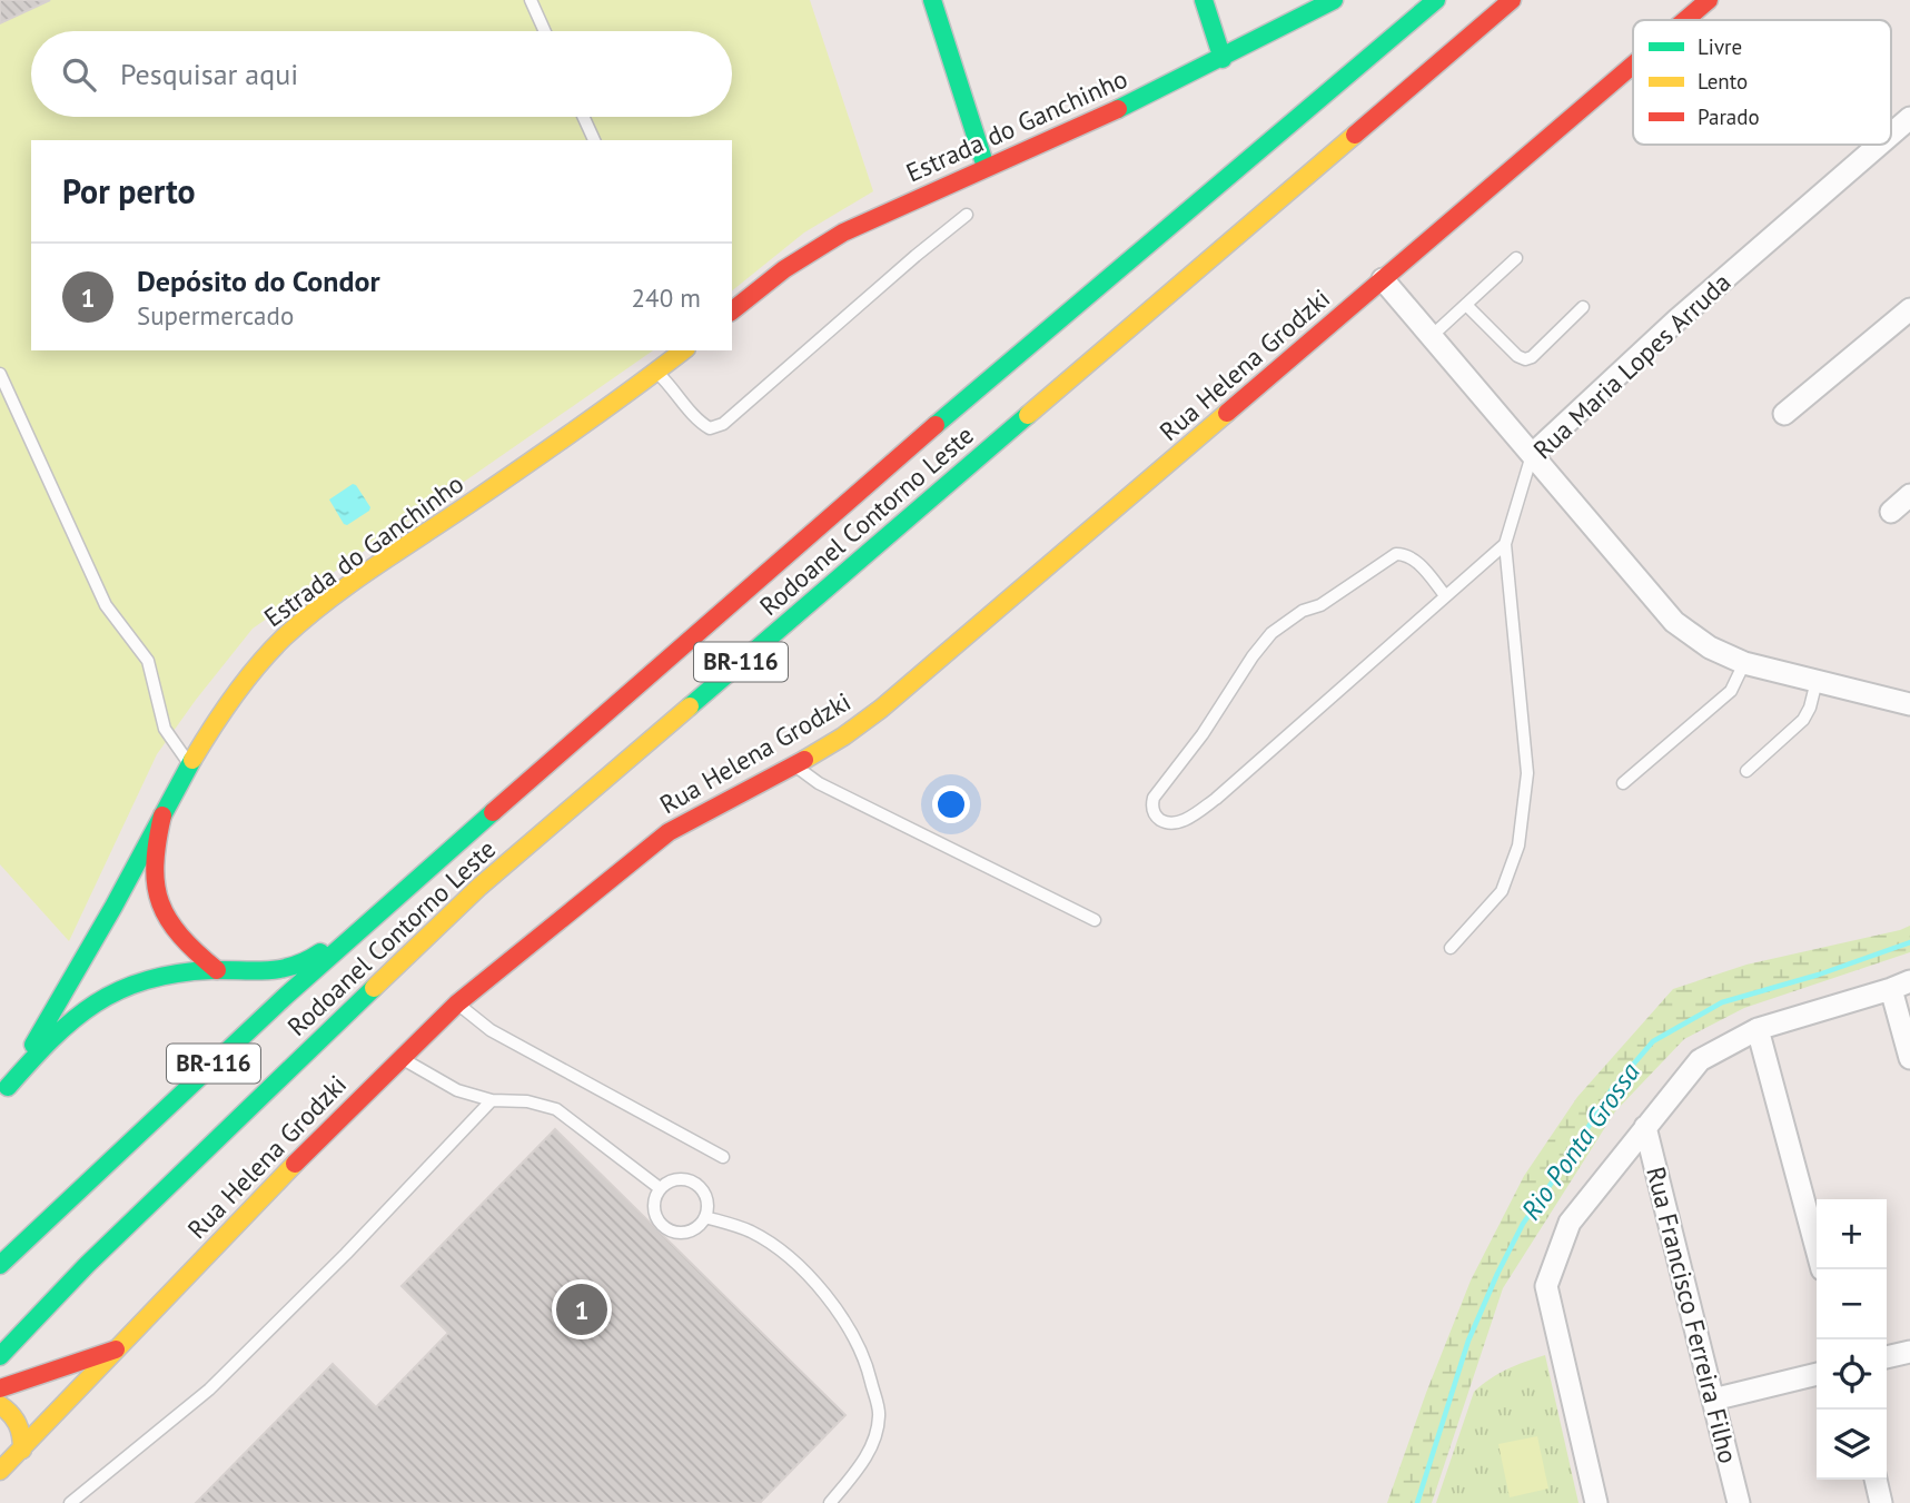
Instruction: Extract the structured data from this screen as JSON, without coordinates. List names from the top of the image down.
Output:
{
  "streets": {
    "main road": [
      "Estrada do Ganchinho",
      "Rua Helena Grodzki",
      "Rodoanel Contorno Leste",
      "BR-116"
    ],
    "street": ["Rua Maria Lopes Arruda", "Rua Francisco Ferreira Filho"]
  },
  "water": ["Rio Ponta Grossa"],
  "legend": ["Livre", "Lento", "Parado"],
  "page": {
    "search": "Pesquisar aqui",
    "heading": "Por perto",
    "list": [
      {
        "mark": "1",
        "name": "Depósito do Condor",
        "note": "Supermercado",
        "value": "240 m"
      }
    ],
    "map_buttons": ["+", "−"],
    "pins": "1"
  }
}
